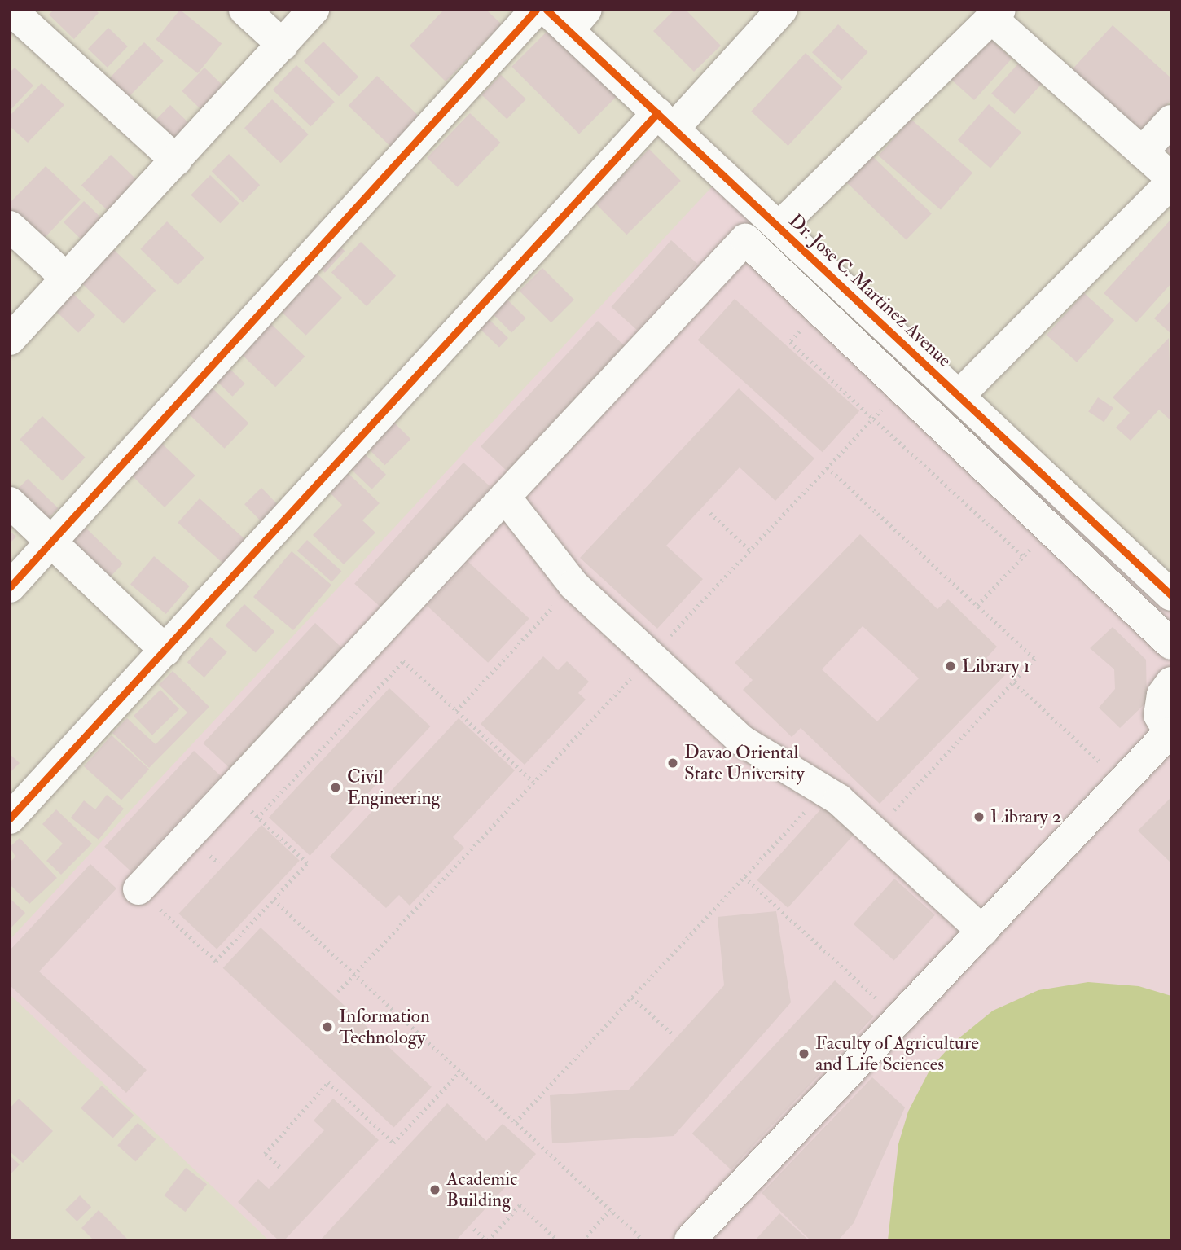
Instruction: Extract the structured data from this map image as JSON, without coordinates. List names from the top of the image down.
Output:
{
  "streets": {
    "street": ["Dr. Jose C. Martinez Avenue"]
  },
  "places": [
    "Library 1",
    "Davao Oriental State University",
    "Civil Engineering",
    "Library 2",
    "Information Technology",
    "Faculty of Agriculture and Life Sciences",
    "Academic Building"
  ]
}
